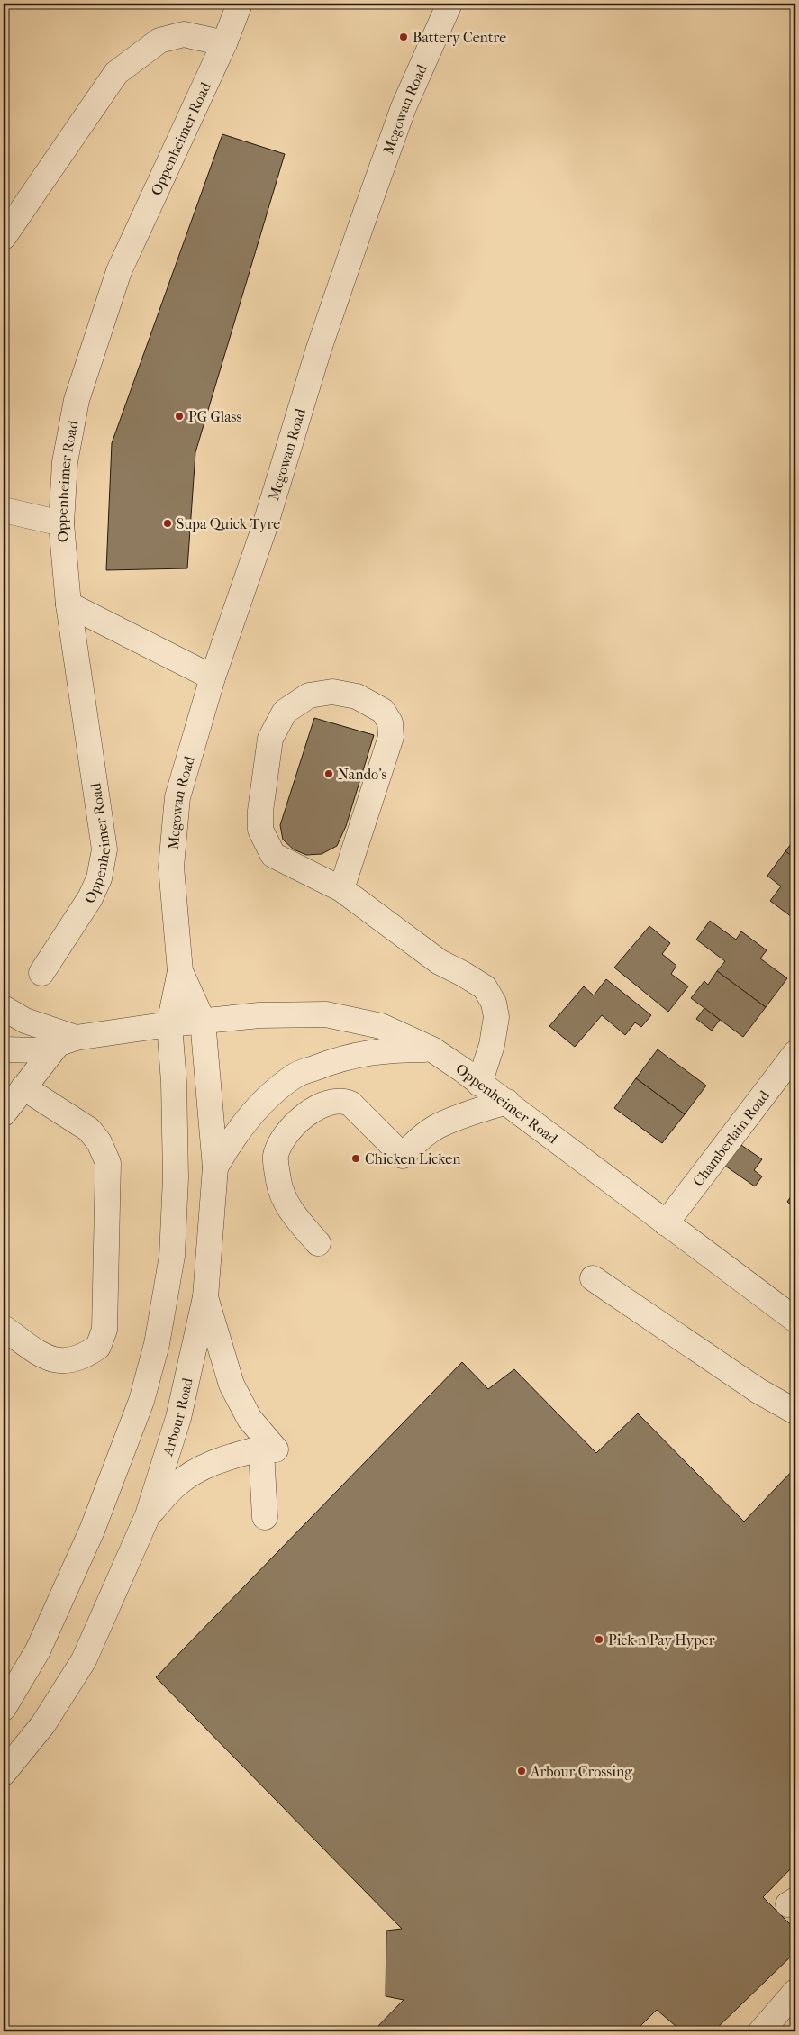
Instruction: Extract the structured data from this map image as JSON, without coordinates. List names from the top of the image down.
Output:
{
  "streets": {
    "street": [
      "Mcgowan Road",
      "Oppenheimer Road",
      "Chamberlain Road",
      "Arbour Road"
    ]
  },
  "crossings": [
    ["Mcgowan Road", "Oppenheimer Road"],
    ["Mcgowan Road", "Arbour Road"],
    ["Oppenheimer Road", "Chamberlain Road"],
    ["Oppenheimer Road", "Arbour Road"]
  ],
  "places": [
    "Battery Centre",
    "PG Glass",
    "Supa Quick Tyre",
    "Nando's",
    "Chicken Licken",
    "Pick n Pay Hyper",
    "Arbour Crossing"
  ]
}
